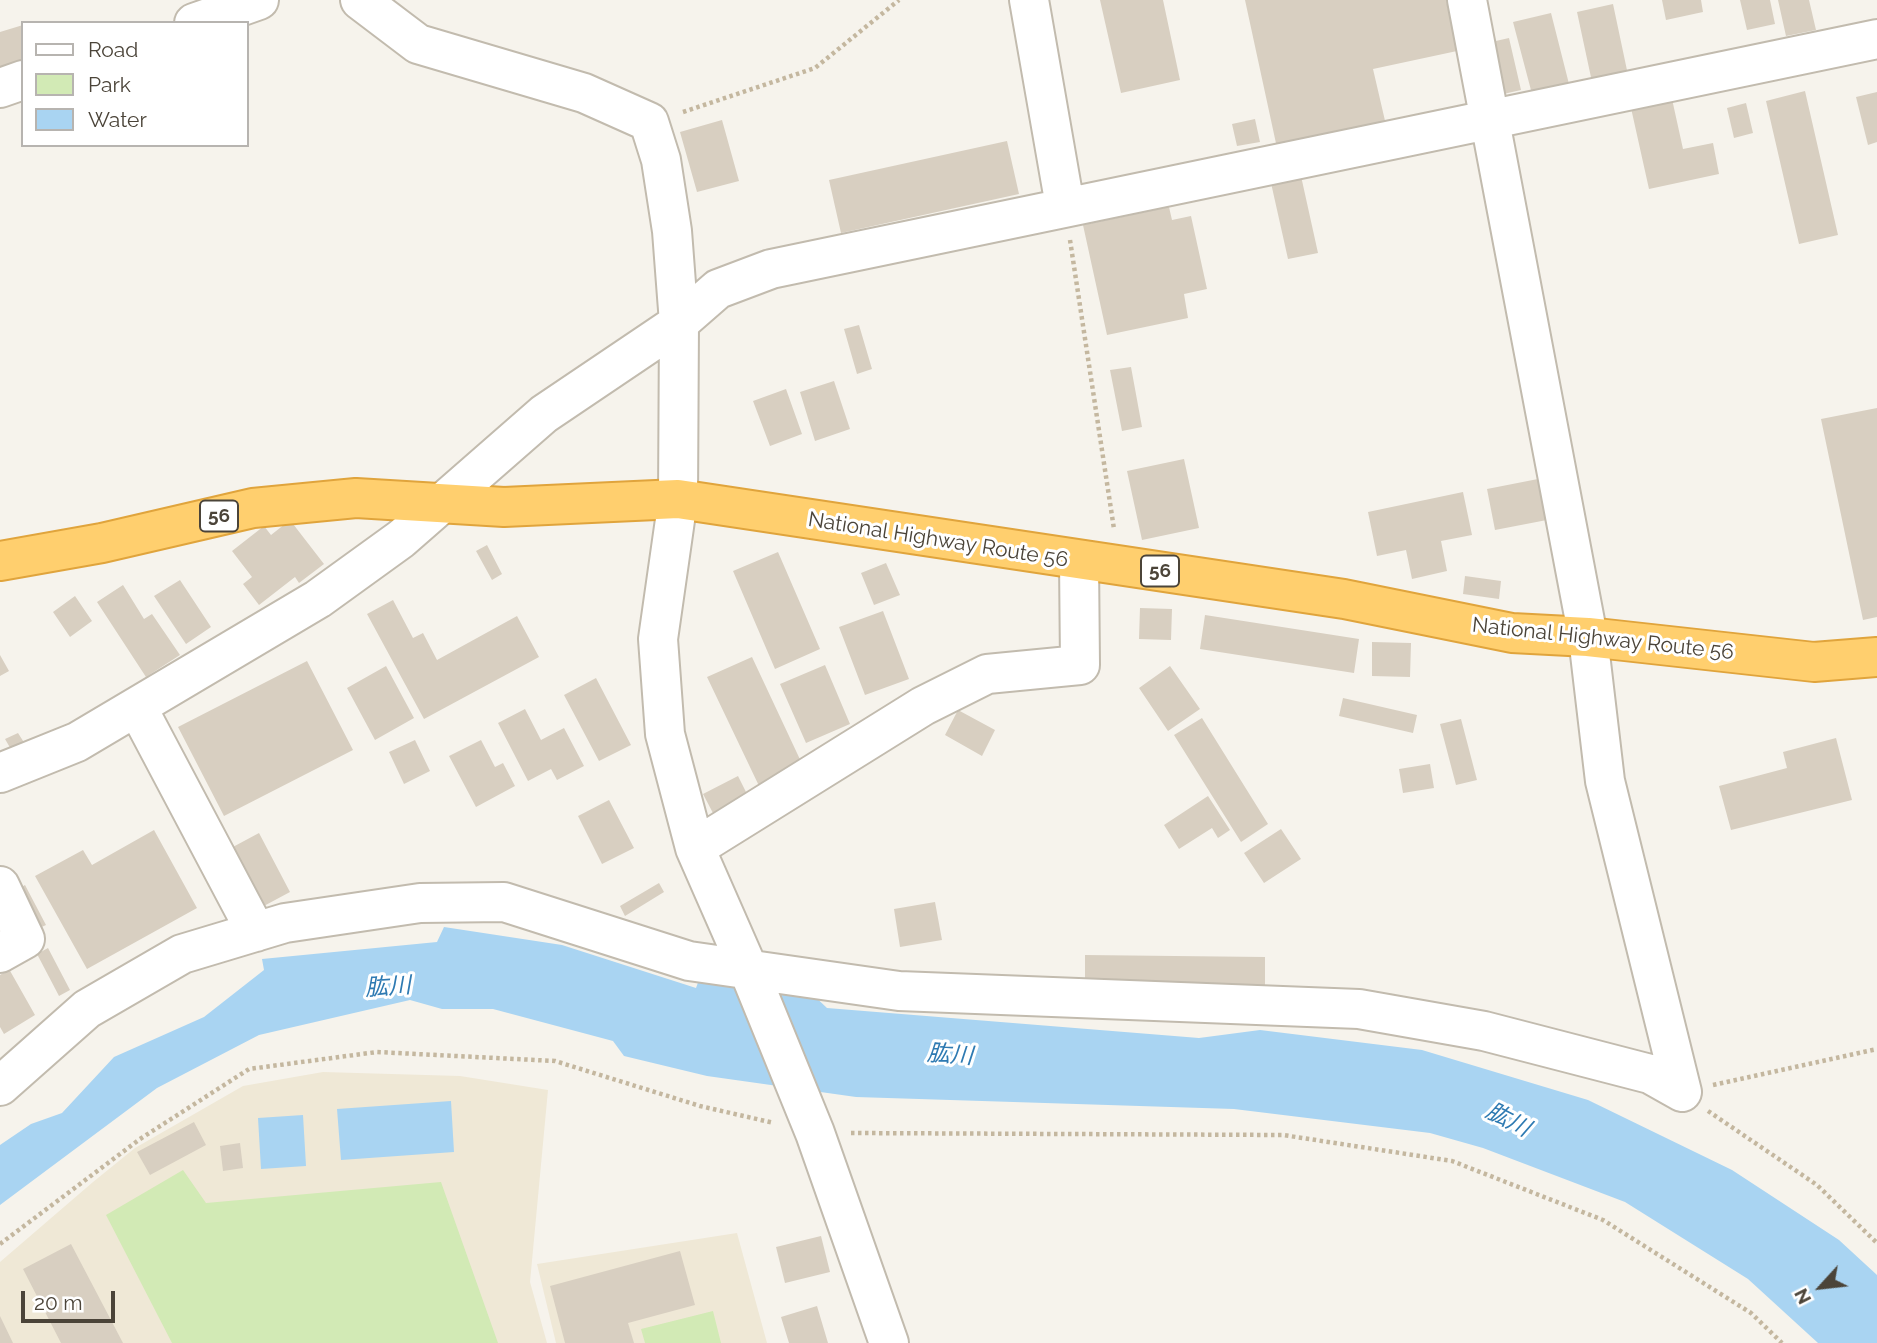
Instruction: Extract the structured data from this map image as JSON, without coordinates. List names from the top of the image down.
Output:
{
  "streets": {
    "highway": ["56", "National Highway Route 56"]
  },
  "water": ["肱川"],
  "legend": ["Road", "Park", "Water"],
  "scale_bar": "20 m",
  "north": "bottom left"
}
